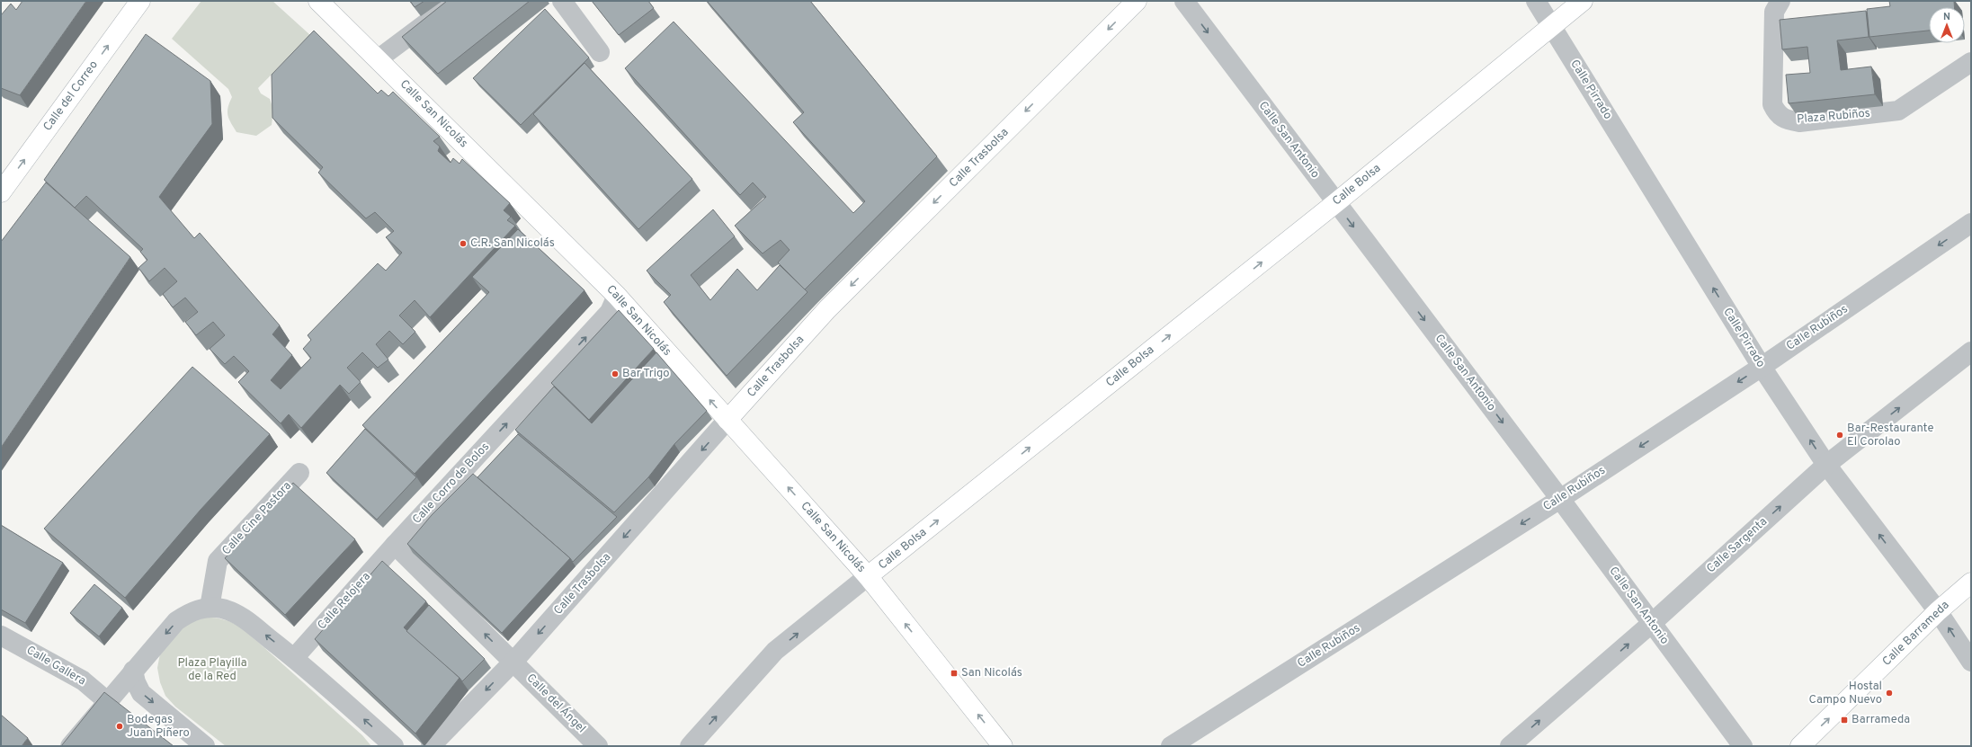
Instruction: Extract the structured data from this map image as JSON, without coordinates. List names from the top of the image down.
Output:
{
  "streets": {
    "street": [
      "Calle Pirrado",
      "Calle del Correo",
      "Calle San Nicolás",
      "Plaza Rubiños",
      "Calle San Antonio",
      "Calle Trasbolsa",
      "Calle Bolsa",
      "Calle Rubiños",
      "Calle Corro de Bolos",
      "Calle Cine Pastora",
      "Calle Sargenta",
      "Calle Relojera",
      "Calle Barrameda",
      "Calle Gallera",
      "Calle del Ángel"
    ]
  },
  "crossings": [
    ["Calle Pirrado", "Calle Bolsa"],
    ["Calle Pirrado", "Calle Rubiños"],
    ["Calle Pirrado", "Calle Sargenta"],
    ["Calle Pirrado", "Calle Barrameda"],
    ["Calle San Nicolás", "Calle Trasbolsa"],
    ["Calle San Nicolás", "Calle Bolsa"],
    ["Calle San Nicolás", "Calle Corro de Bolos"],
    ["Calle San Antonio", "Calle Bolsa"],
    ["Calle San Antonio", "Calle Rubiños"],
    ["Calle San Antonio", "Calle Sargenta"],
    ["Calle Trasbolsa", "Calle del Ángel"],
    ["Calle Corro de Bolos", "Calle Relojera"]
  ],
  "one_way": [
    "Calle Pirrado",
    "Calle del Correo",
    "Calle San Nicolás",
    "Calle San Antonio",
    "Calle Trasbolsa",
    "Calle Bolsa",
    "Calle Rubiños",
    "Calle Corro de Bolos",
    "Calle Sargenta",
    "Calle Barrameda"
  ],
  "parks": ["Plaza Playilla de la Red"],
  "places": {
    "other": [
      "C.R. San Nicolás",
      "Bar Trigo",
      "Bar-Restaurante El Corolao",
      "Hostal Campo Nuevo",
      "Bodegas Juan Piñero"
    ],
    "transit": ["San Nicolás", "Barrameda"]
  },
  "north": "top"
}
